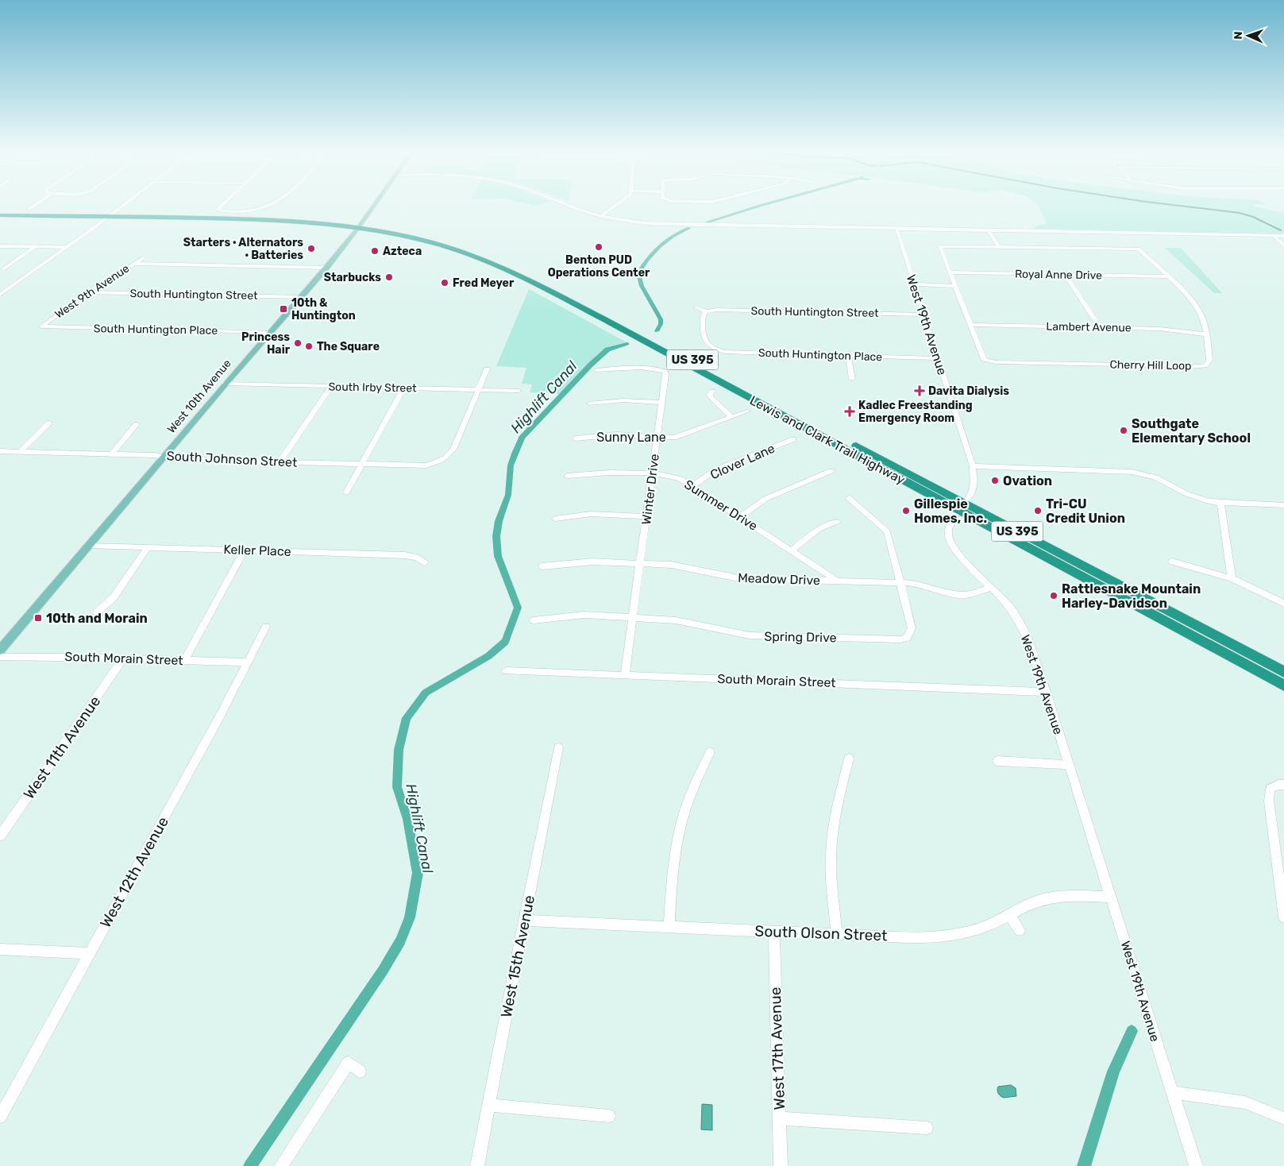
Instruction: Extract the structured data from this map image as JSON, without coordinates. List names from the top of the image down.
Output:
{
  "streets": {
    "highway": ["US 395", "Lewis and Clark Trail Highway"],
    "main road": ["West 10th Avenue"],
    "street": [
      "Royal Anne Drive",
      "West 9th Avenue",
      "South Huntington Street",
      "West 19th Avenue",
      "Lambert Avenue",
      "South Huntington Place",
      "Cherry Hill Loop",
      "South Irby Street",
      "Sunny Lane",
      "South Johnson Street",
      "Clover Lane",
      "Winter Drive",
      "Summer Drive",
      "Keller Place",
      "Meadow Drive",
      "Spring Drive",
      "South Morain Street",
      "West 11th Avenue",
      "West 12th Avenue",
      "South Olson Street",
      "West 15th Avenue",
      "West 17th Avenue"
    ]
  },
  "crossings": [
    ["Royal Anne Drive", "Cherry Hill Loop"],
    ["West 9th Avenue", "South Huntington Street"],
    ["West 9th Avenue", "South Huntington Place"],
    ["South Huntington Street", "West 19th Avenue"],
    ["South Huntington Street", "South Huntington Place"],
    ["South Huntington Street", "West 10th Avenue"],
    ["West 19th Avenue", "South Huntington Place"],
    ["West 19th Avenue", "Lewis and Clark Trail Highway"],
    ["West 19th Avenue", "Meadow Drive"],
    ["West 19th Avenue", "South Morain Street"],
    ["West 19th Avenue", "South Olson Street"],
    ["Lambert Avenue", "Cherry Hill Loop"],
    ["South Huntington Place", "West 10th Avenue"],
    ["US 395", "West 10th Avenue"],
    ["US 395", "Lewis and Clark Trail Highway"],
    ["South Irby Street", "West 10th Avenue"],
    ["South Irby Street", "South Johnson Street"],
    ["West 10th Avenue", "Lewis and Clark Trail Highway"],
    ["West 10th Avenue", "South Johnson Street"],
    ["West 10th Avenue", "Keller Place"],
    ["Sunny Lane", "Winter Drive"],
    ["Clover Lane", "Summer Drive"],
    ["Winter Drive", "Summer Drive"],
    ["Winter Drive", "Meadow Drive"],
    ["Winter Drive", "Spring Drive"],
    ["Winter Drive", "South Morain Street"],
    ["Summer Drive", "Meadow Drive"],
    ["Meadow Drive", "Spring Drive"],
    ["South Morain Street", "West 11th Avenue"],
    ["South Morain Street", "West 12th Avenue"],
    ["South Olson Street", "West 15th Avenue"],
    ["South Olson Street", "West 17th Avenue"]
  ],
  "water": ["Highlift Canal"],
  "places": {
    "other": [
      "Benton PUD Operations Center",
      "Starters · Alternators · Batteries",
      "Azteca",
      "Starbucks",
      "Fred Meyer",
      "Princess Hair",
      "The Square",
      "Southgate Elementary School",
      "Ovation",
      "Gillespie Homes, Inc.",
      "Tri-CU Credit Union",
      "Rattlesnake Mountain Harley-Davidson"
    ],
    "transit": ["10th & Huntington", "10th and Morain"],
    "health": ["Davita Dialysis", "Kadlec Freestanding Emergency Room"]
  },
  "north": "left"
}
